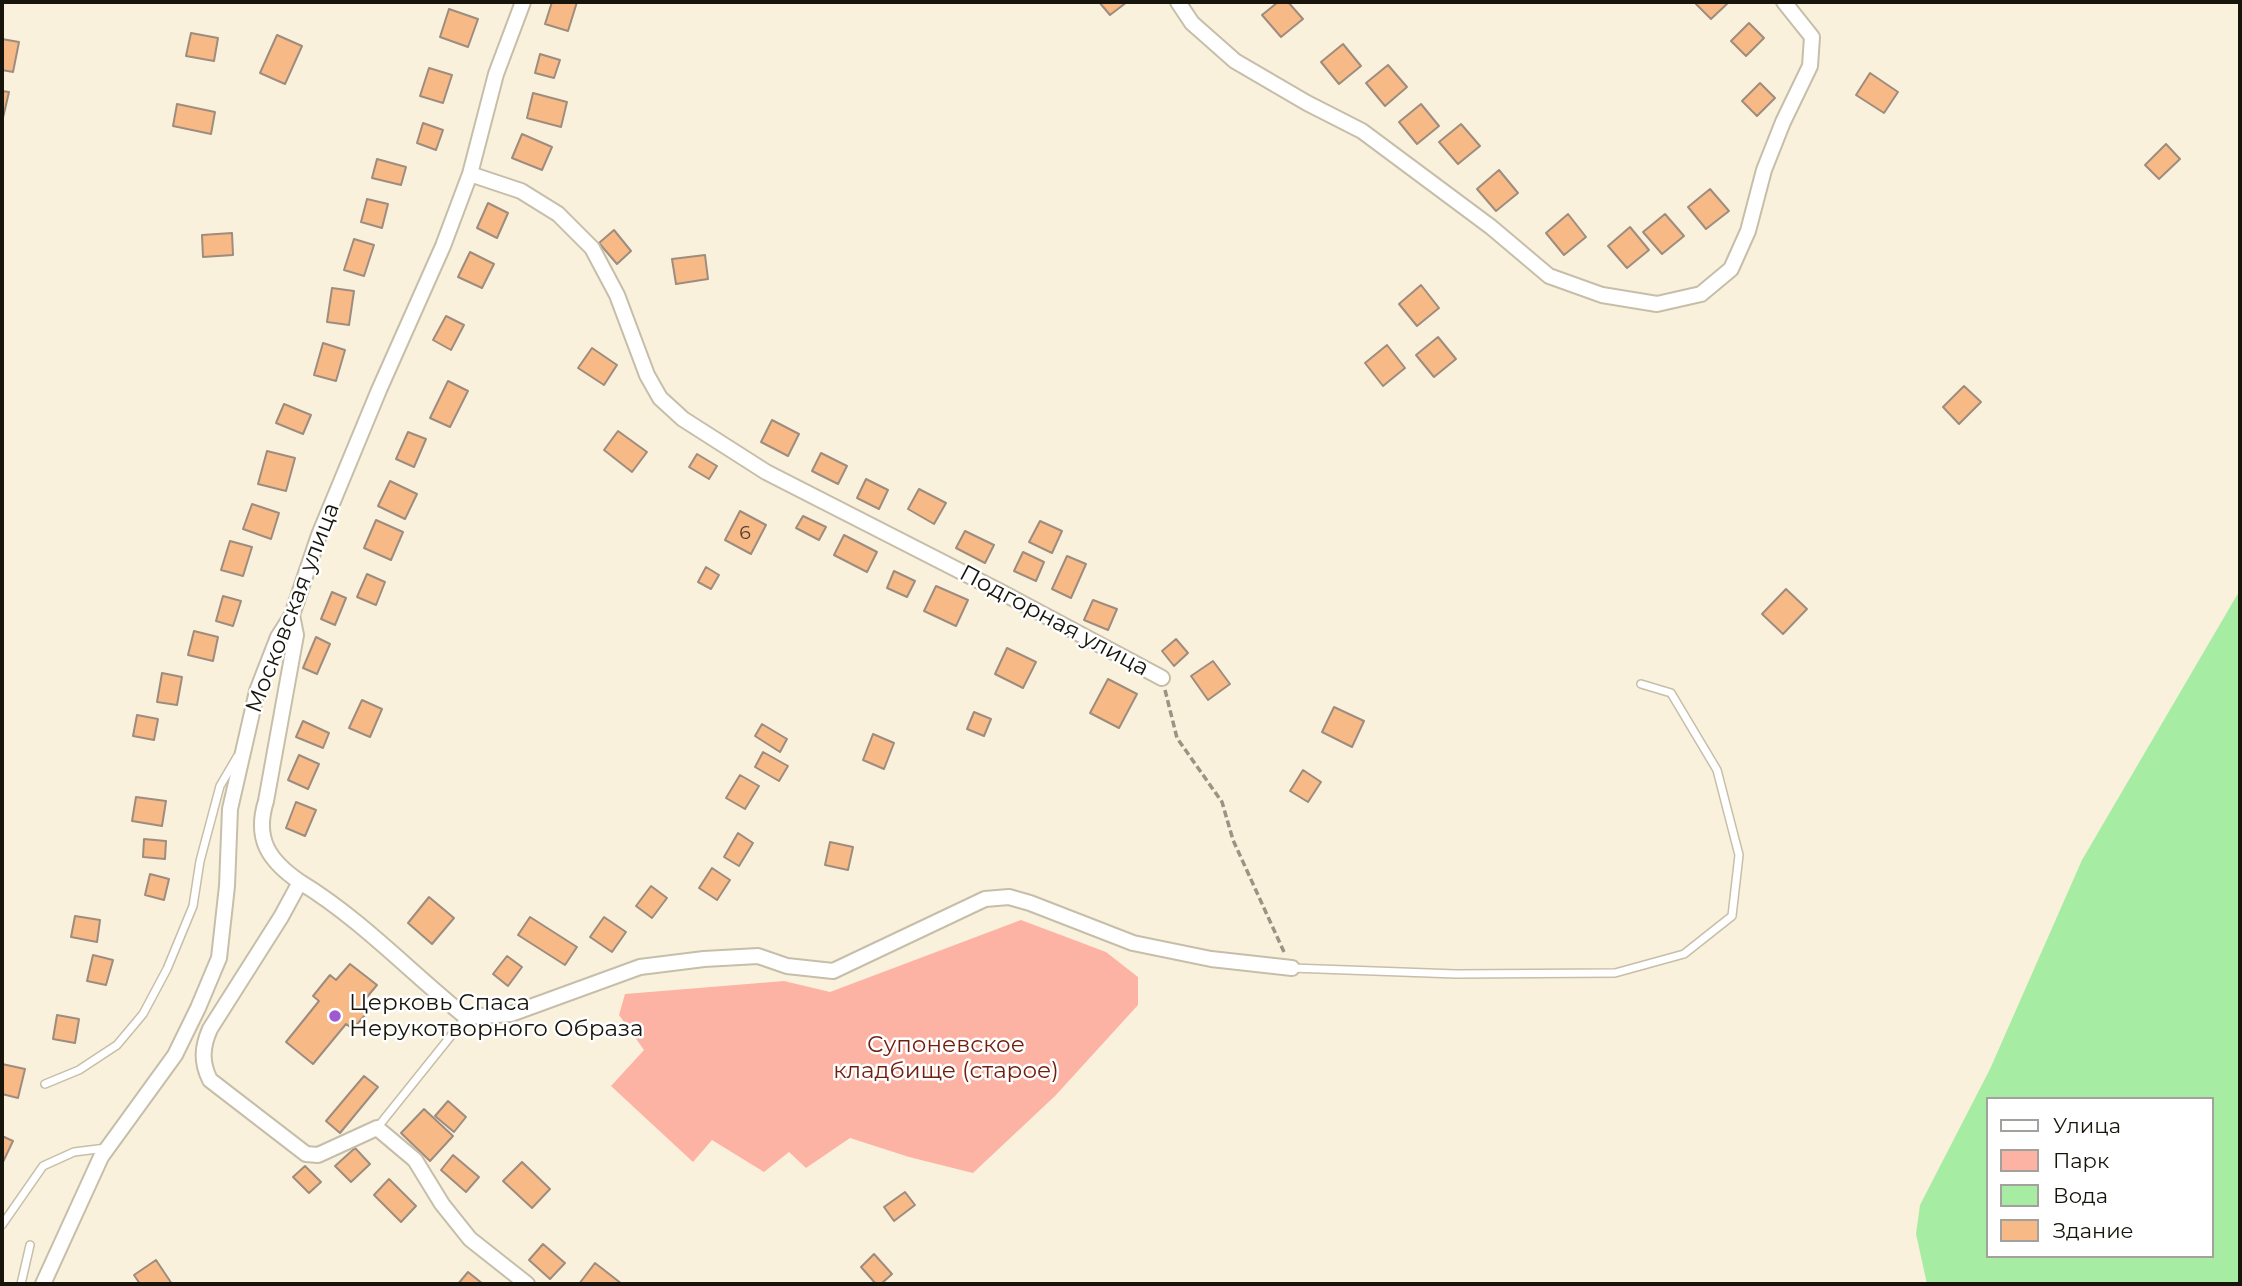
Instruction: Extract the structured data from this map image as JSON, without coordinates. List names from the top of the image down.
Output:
{
  "streets": {
    "street": ["Московская улица", "Подгорная улица"]
  },
  "crossings": [
    ["Московская улица", "Подгорная улица"]
  ],
  "parks": ["Супоневское кладбище (старое)"],
  "places": ["Церковь Спаса Нерукотворного Образа"],
  "house_numbers": ["6"],
  "legend": [
    "Улица",
    "Парк",
    "Вода",
    "Здание"
  ]
}
